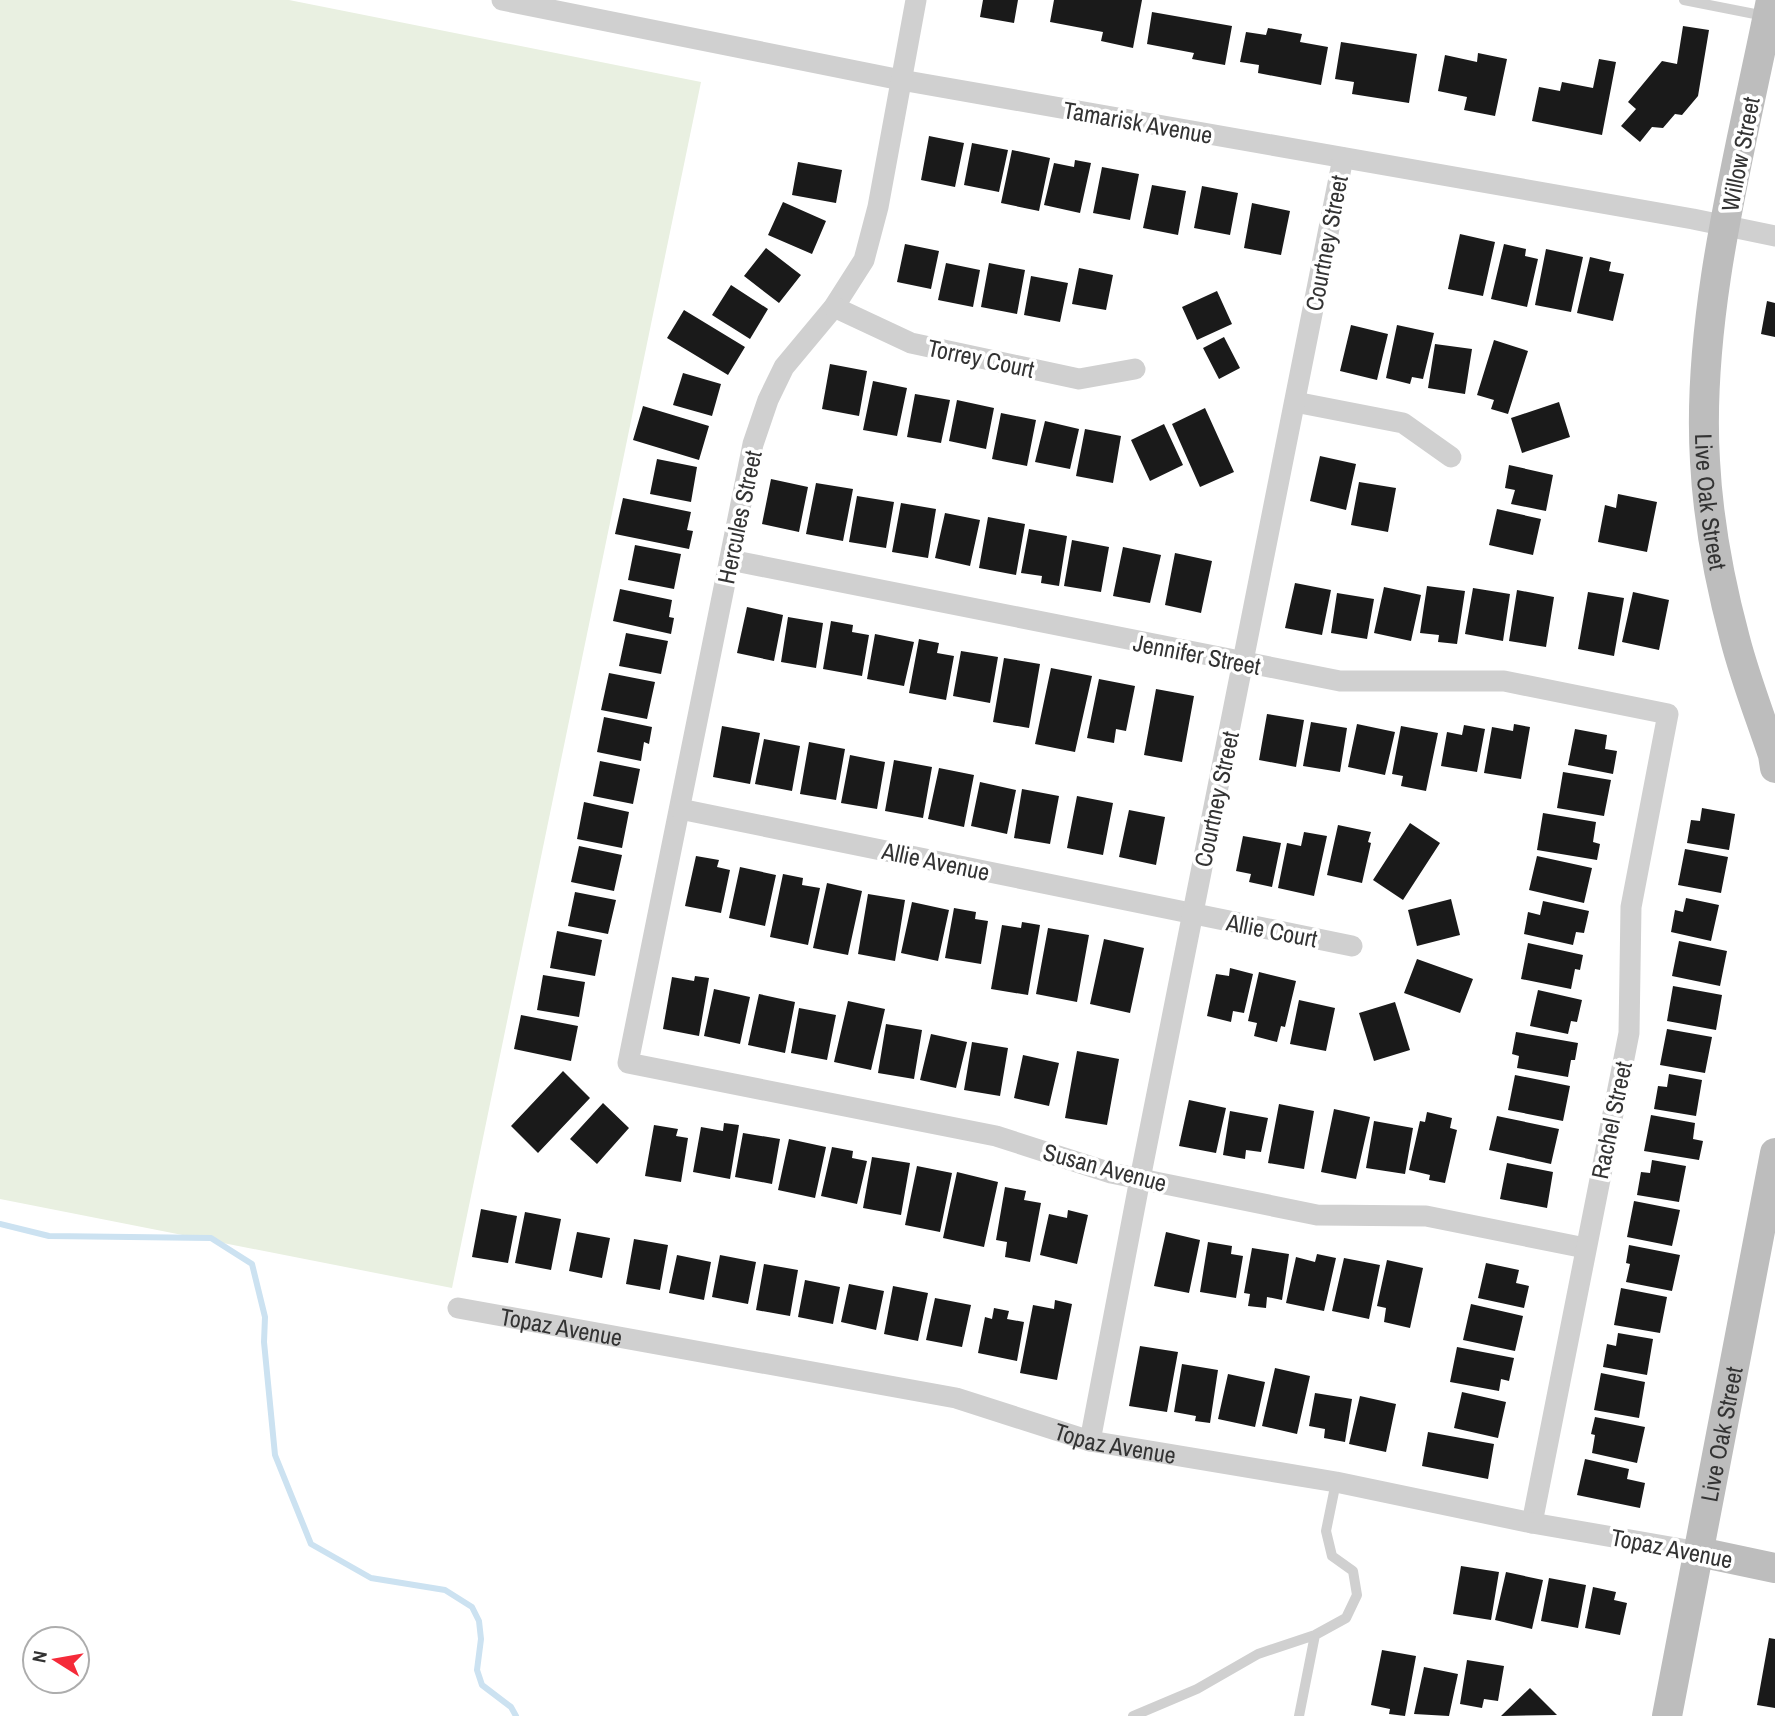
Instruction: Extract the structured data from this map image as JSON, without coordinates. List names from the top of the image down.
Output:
{
  "streets": {
    "street": [
      "Tamarisk Avenue",
      "Willow Street",
      "Courtney Street",
      "Torrey Court",
      "Live Oak Street",
      "Hercules Street",
      "Jennifer Street",
      "Allie Avenue",
      "Allie Court",
      "Rachel Street",
      "Susan Avenue",
      "Topaz Avenue"
    ]
  },
  "crossings": [
    ["Tamarisk Avenue", "Willow Street"],
    ["Tamarisk Avenue", "Courtney Street"],
    ["Tamarisk Avenue", "Live Oak Street"],
    ["Tamarisk Avenue", "Hercules Street"],
    ["Willow Street", "Live Oak Street"],
    ["Courtney Street", "Jennifer Street"],
    ["Courtney Street", "Allie Avenue"],
    ["Courtney Street", "Allie Court"],
    ["Courtney Street", "Susan Avenue"],
    ["Courtney Street", "Topaz Avenue"],
    ["Torrey Court", "Hercules Street"],
    ["Live Oak Street", "Topaz Avenue"],
    ["Hercules Street", "Jennifer Street"],
    ["Hercules Street", "Allie Avenue"],
    ["Hercules Street", "Susan Avenue"],
    ["Jennifer Street", "Rachel Street"],
    ["Allie Avenue", "Allie Court"],
    ["Rachel Street", "Susan Avenue"],
    ["Rachel Street", "Topaz Avenue"]
  ],
  "north": "left"
}
